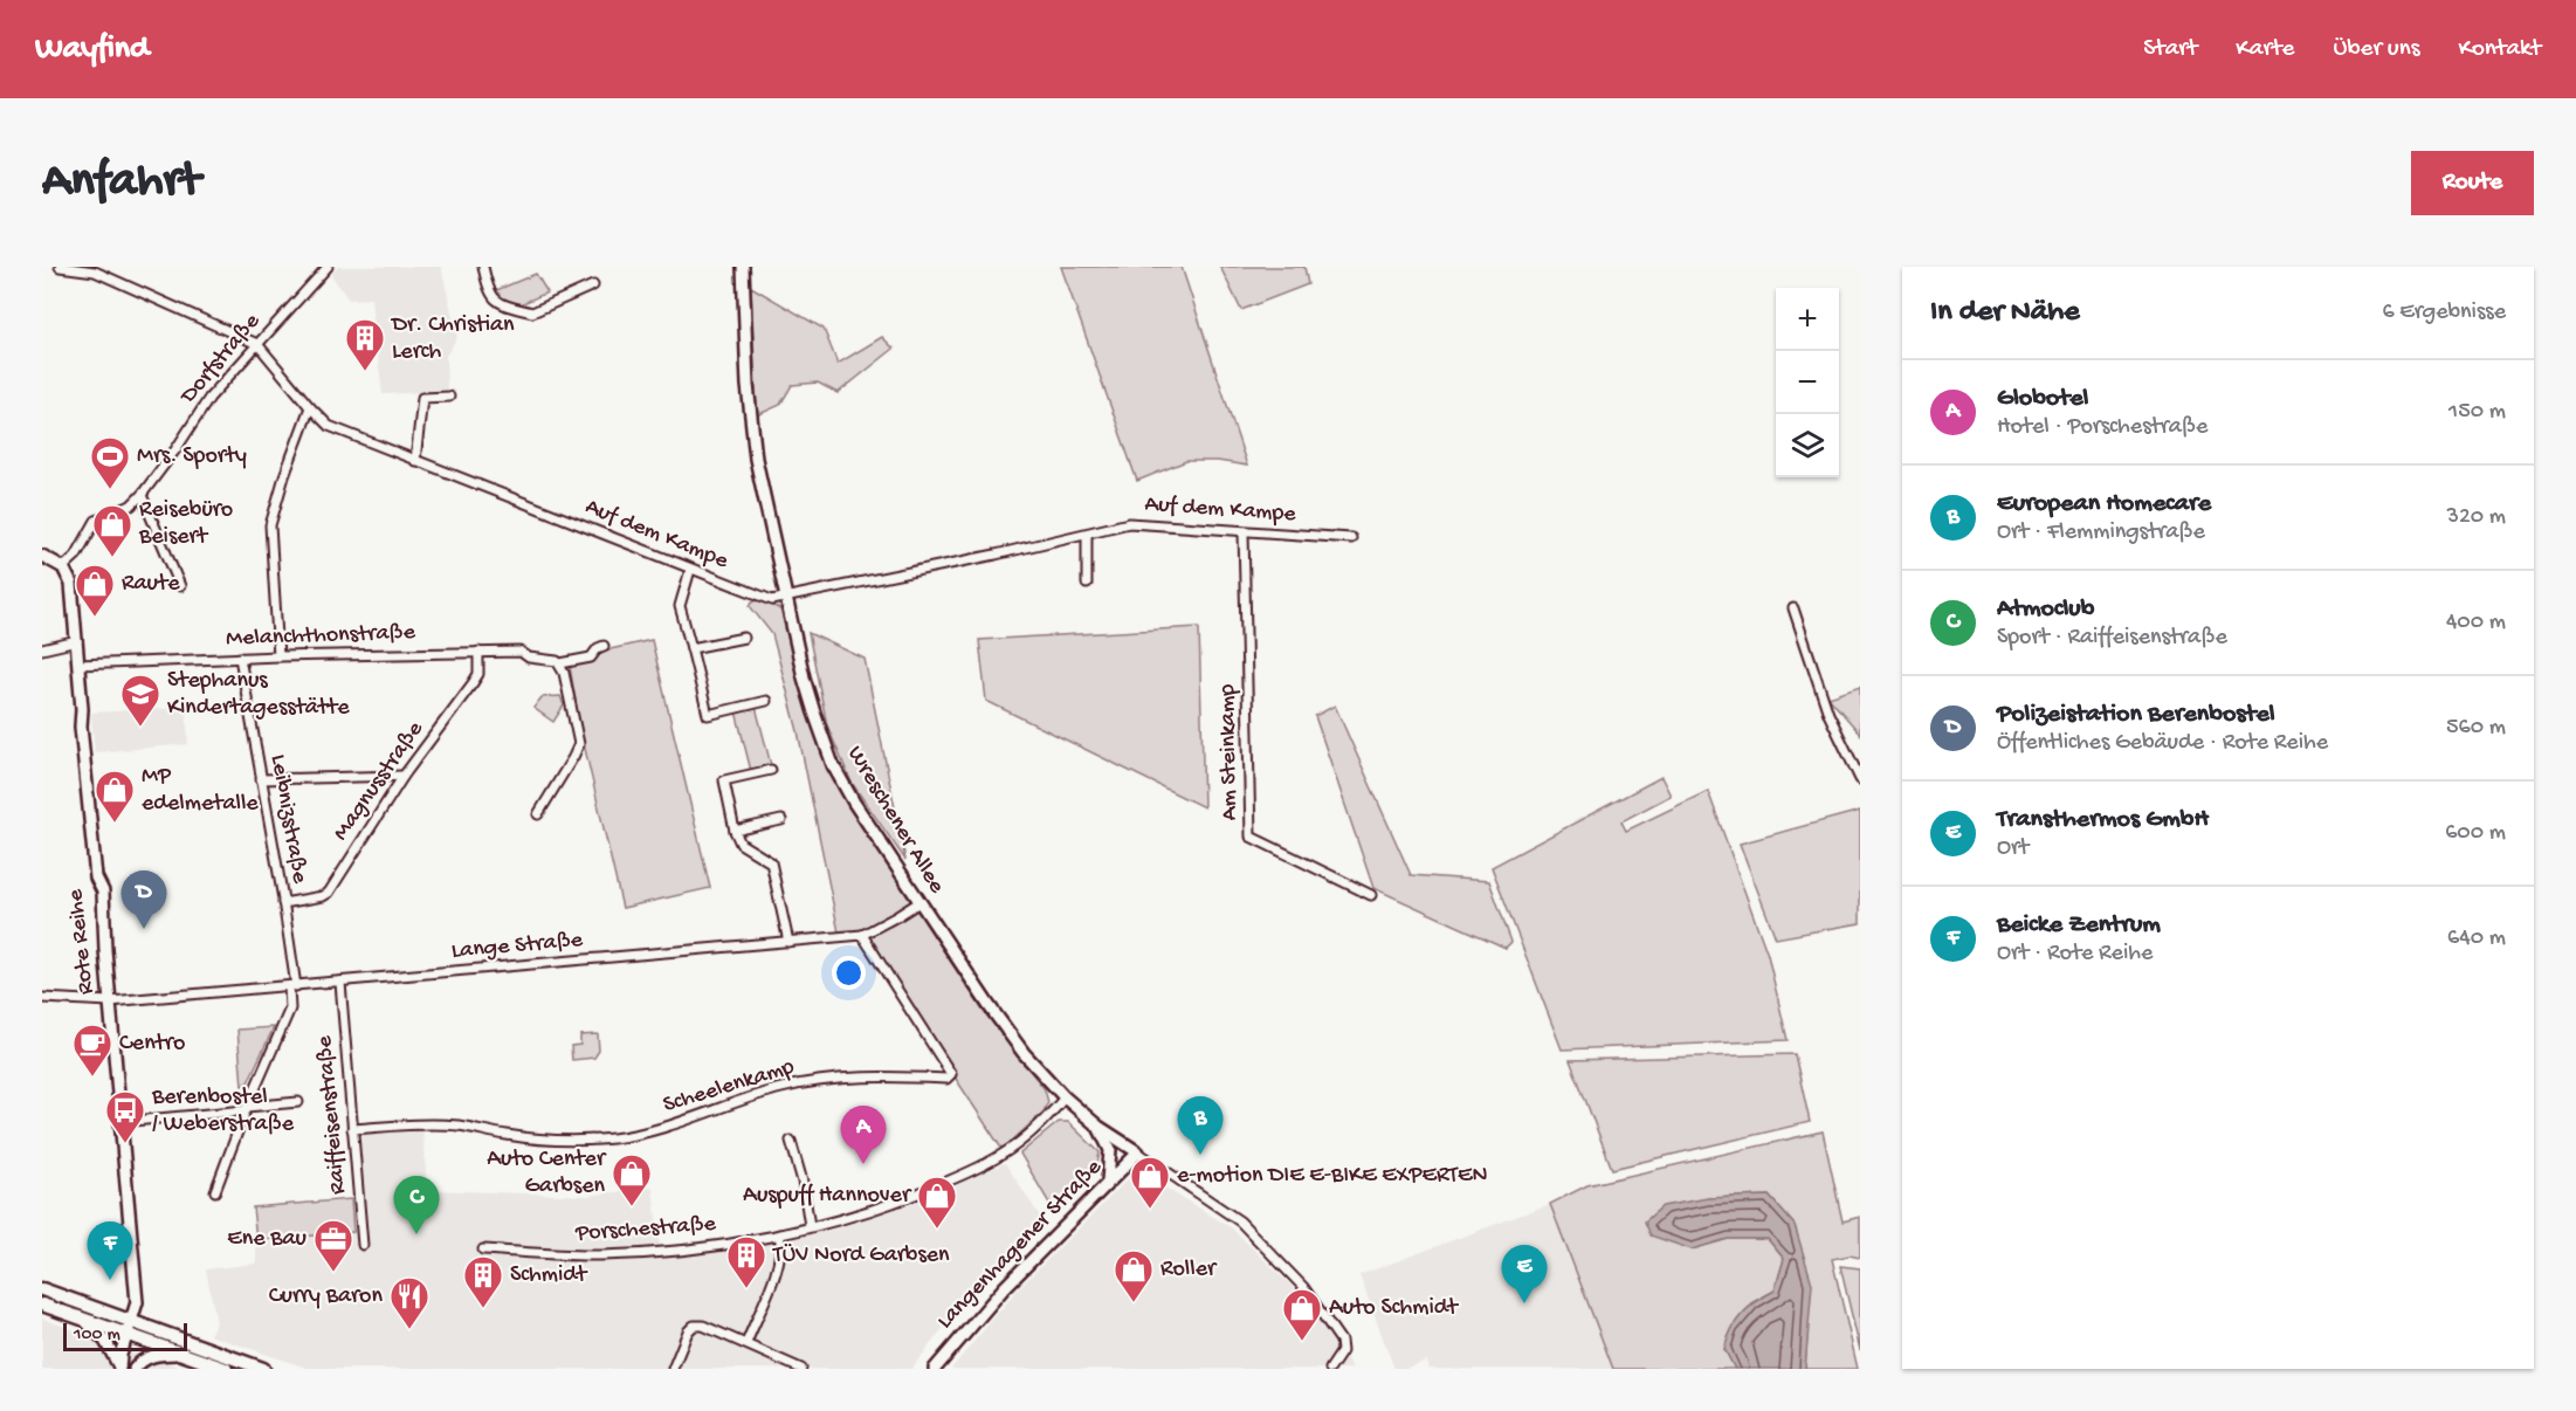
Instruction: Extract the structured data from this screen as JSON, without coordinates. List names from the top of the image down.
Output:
{
  "streets": {
    "street": [
      "Dorfstraße",
      "Auf dem Kampe",
      "Melanchthonstraße",
      "Am Steinkamp",
      "Magnusstraße",
      "Leibnizstraße",
      "Wreschener Allee",
      "Rote Reihe",
      "Lange Straße",
      "Scheelenkamp",
      "Raiffeisenstraße",
      "Porschestraße",
      "Langenhagener Straße"
    ]
  },
  "crossings": [
    ["Dorfstraße", "Auf dem Kampe"],
    ["Dorfstraße", "Rote Reihe"],
    ["Auf dem Kampe", "Am Steinkamp"],
    ["Auf dem Kampe", "Wreschener Allee"],
    ["Melanchthonstraße", "Magnusstraße"],
    ["Melanchthonstraße", "Leibnizstraße"],
    ["Melanchthonstraße", "Rote Reihe"],
    ["Magnusstraße", "Leibnizstraße"],
    ["Leibnizstraße", "Lange Straße"],
    ["Wreschener Allee", "Lange Straße"],
    ["Wreschener Allee", "Porschestraße"],
    ["Wreschener Allee", "Langenhagener Straße"],
    ["Rote Reihe", "Lange Straße"],
    ["Lange Straße", "Scheelenkamp"],
    ["Lange Straße", "Raiffeisenstraße"],
    ["Scheelenkamp", "Raiffeisenstraße"]
  ],
  "places": {
    "building": ["Dr. Christian Lerch", "TÜV Nord Garbsen", "Schmidt"],
    "sports": ["Mrs. Sporty"],
    "shop": [
      "Reisebüro Beisert",
      "Raute",
      "MP edelmetalle",
      "Auto Center Garbsen",
      "e-motion DIE E-BIKE EXPERTEN",
      "Auspuff Hannover",
      "Roller",
      "Auto Schmidt"
    ],
    "school or university": ["Stephanus Kindertagesstätte"],
    "cafe": ["Centro"],
    "bus stop": ["Berenbostel / Weberstraße"],
    "office": ["Ene Bau"],
    "restaurant": ["Curry Baron"]
  },
  "scale_bar": "100 m",
  "page": {
    "header": "Wayfind",
    "nav": [
      "Start",
      "Karte",
      "Über uns",
      "Kontakt"
    ],
    "buttons": "Route",
    "title": "Anfahrt",
    "heading": ["In der Nähe", "6 Ergebnisse"],
    "map_buttons": ["+", "−"],
    "list": [
      {
        "mark": "A",
        "name": "Globotel",
        "note": "Hotel · Porschestraße",
        "value": "150 m"
      },
      {
        "mark": "B",
        "name": "European Homecare",
        "note": "Ort · Flemmingstraße",
        "value": "320 m"
      },
      {
        "mark": "C",
        "name": "Atmoclub",
        "note": "Sport · Raiffeisenstraße",
        "value": "400 m"
      },
      {
        "mark": "D",
        "name": "Polizeistation Berenbostel",
        "note": "Öffentliches Gebäude · Rote Reihe",
        "value": "560 m"
      },
      {
        "mark": "E",
        "name": "Transthermos GmbH",
        "note": "Ort",
        "value": "600 m"
      },
      {
        "mark": "F",
        "name": "Beicke Zentrum",
        "note": "Ort · Rote Reihe",
        "value": "640 m"
      }
    ],
    "pins": [
      "D",
      "B",
      "A",
      "C",
      "F",
      "E"
    ],
    "scale": "100 m"
  }
}
